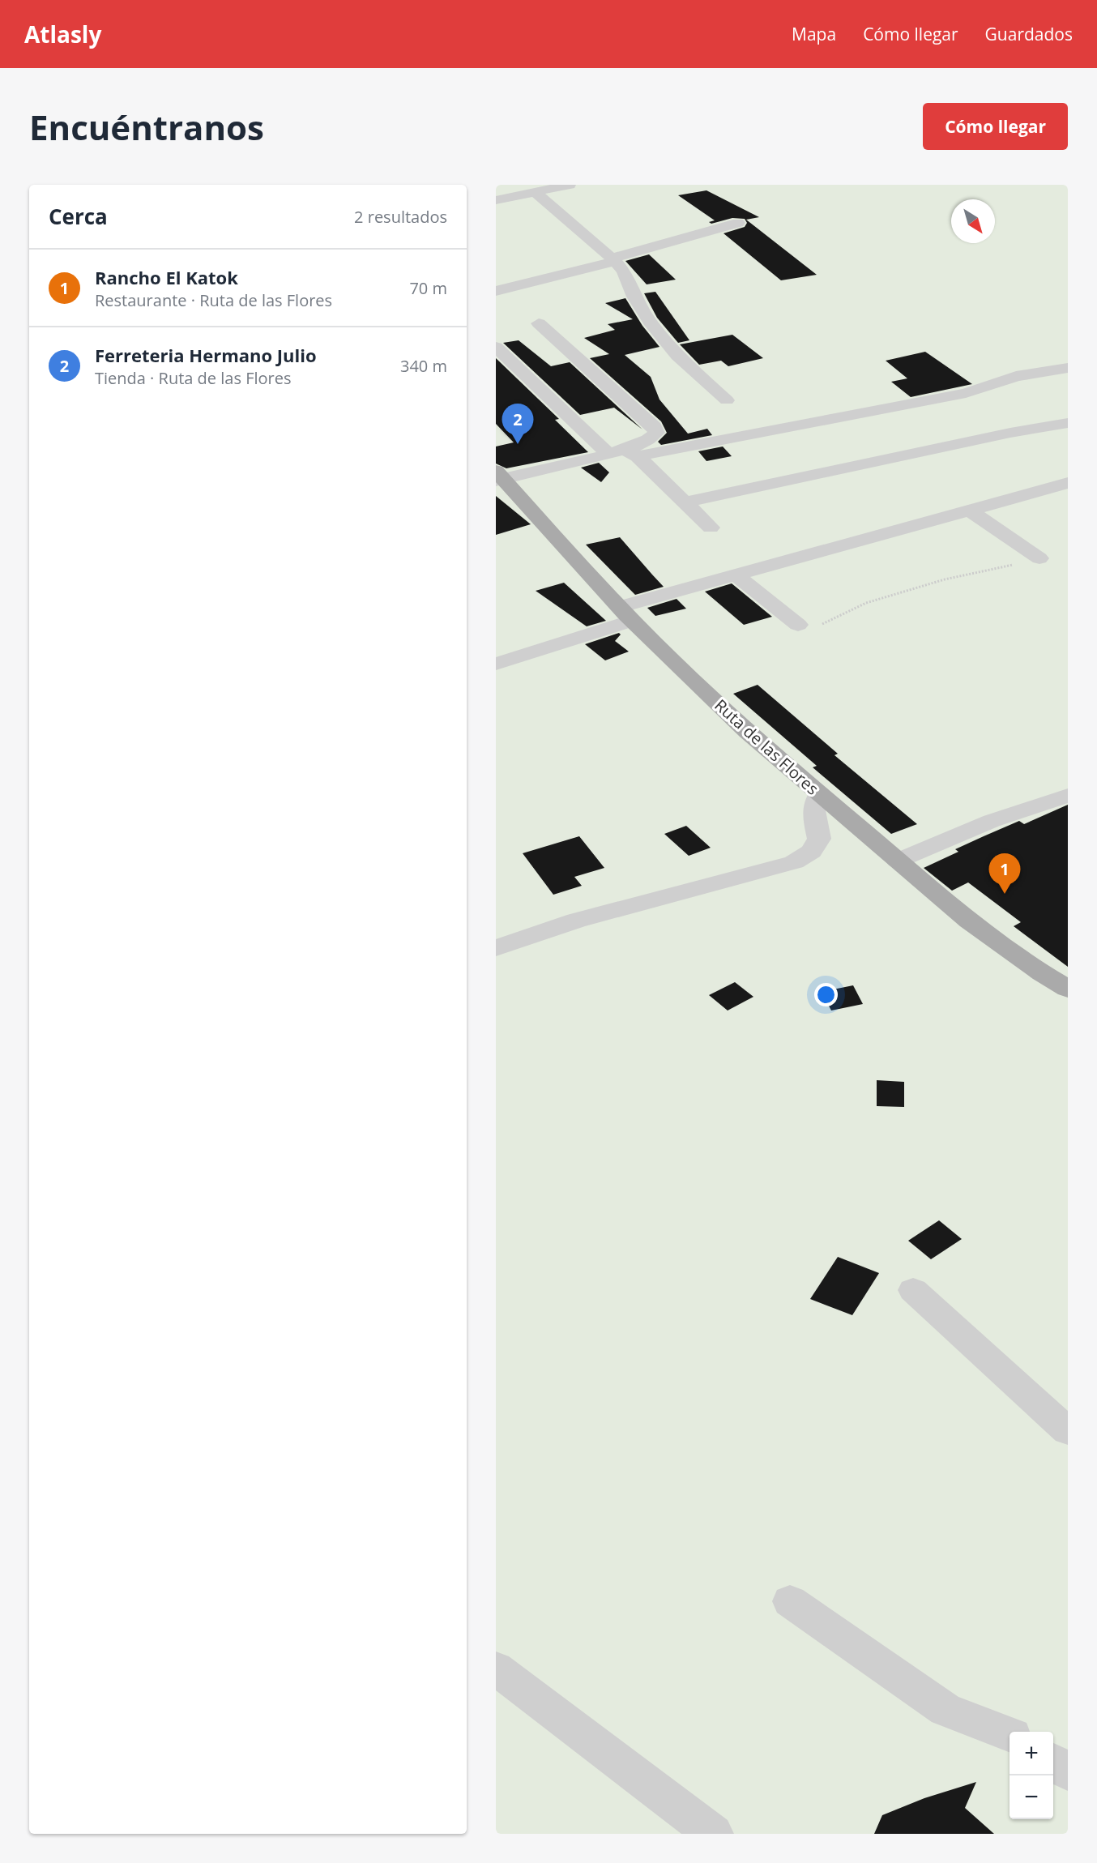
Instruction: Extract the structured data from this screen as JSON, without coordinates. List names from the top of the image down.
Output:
{
  "streets": {
    "main road": ["Ruta de las Flores"]
  },
  "north": "bottom right",
  "page": {
    "header": "Atlasly",
    "nav": ["Mapa", "Cómo llegar", "Guardados"],
    "buttons": "Cómo llegar",
    "title": "Encuéntranos",
    "heading": ["Cerca", "2 resultados"],
    "list": [
      {
        "mark": "1",
        "name": "Rancho El Katok",
        "note": "Restaurante · Ruta de las Flores",
        "value": "70 m"
      },
      {
        "mark": "2",
        "name": "Ferreteria Hermano Julio",
        "note": "Tienda · Ruta de las Flores",
        "value": "340 m"
      }
    ],
    "pins": ["2", "1"],
    "map_buttons": ["+", "−"]
  }
}
